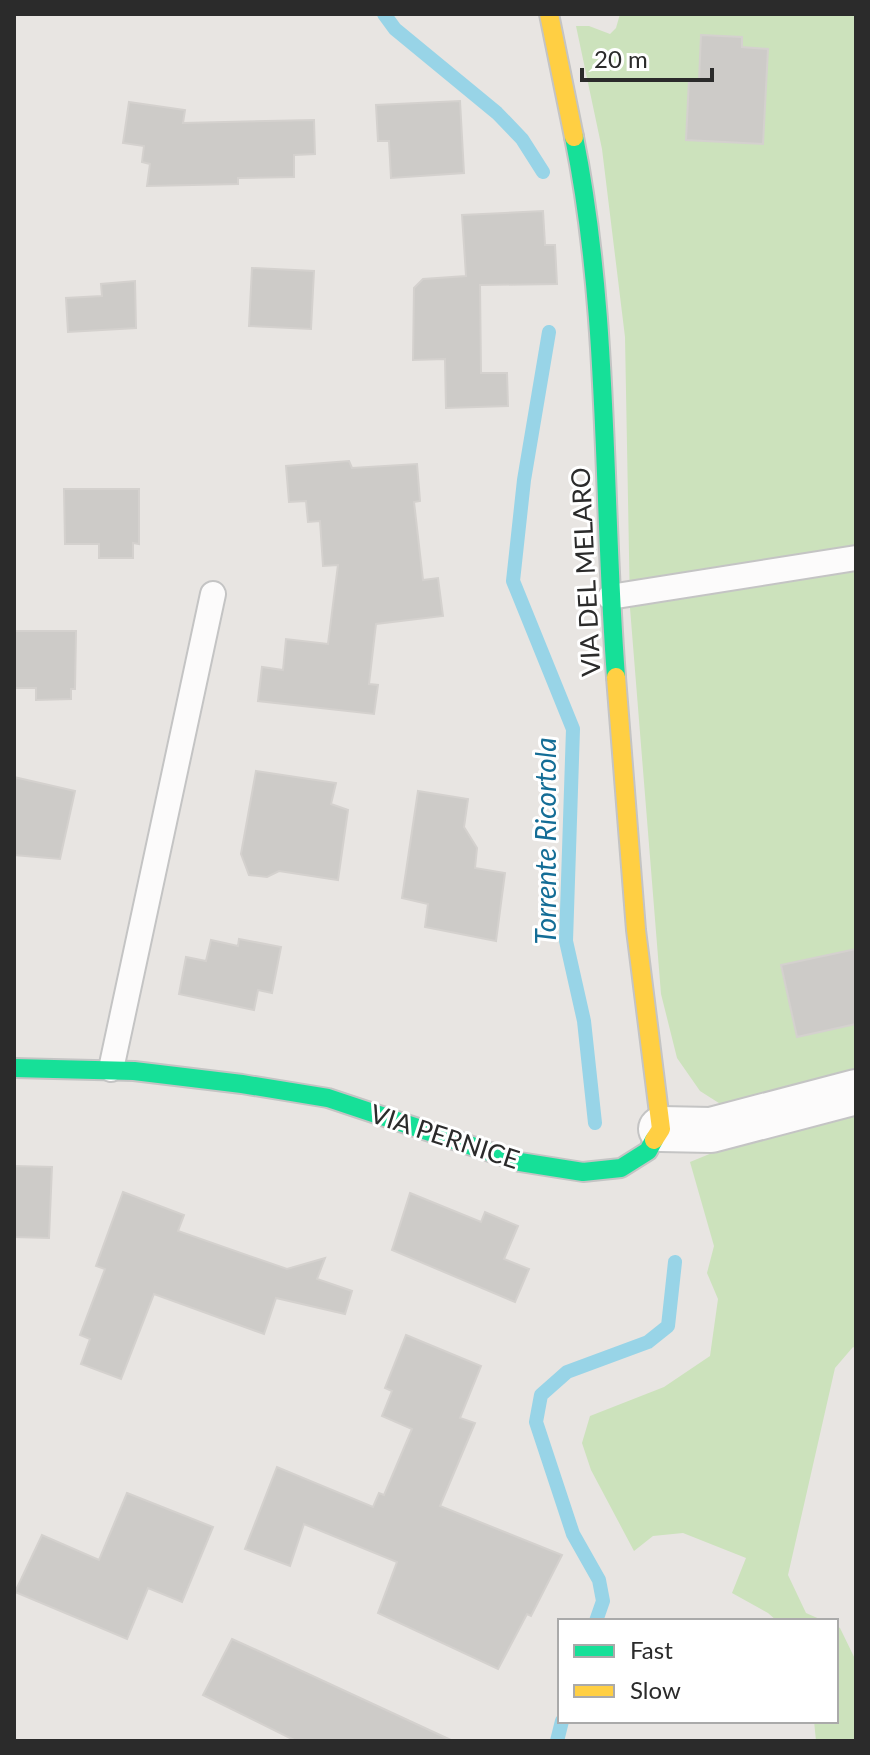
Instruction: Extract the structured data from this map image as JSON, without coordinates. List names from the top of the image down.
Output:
{
  "streets": {
    "street": ["VIA DEL MELARO", "VIA PERNICE"]
  },
  "crossings": [
    ["VIA DEL MELARO", "VIA PERNICE"]
  ],
  "water": ["Torrente Ricortola"],
  "legend": ["Fast", "Slow"],
  "scale_bar": "20 m"
}
